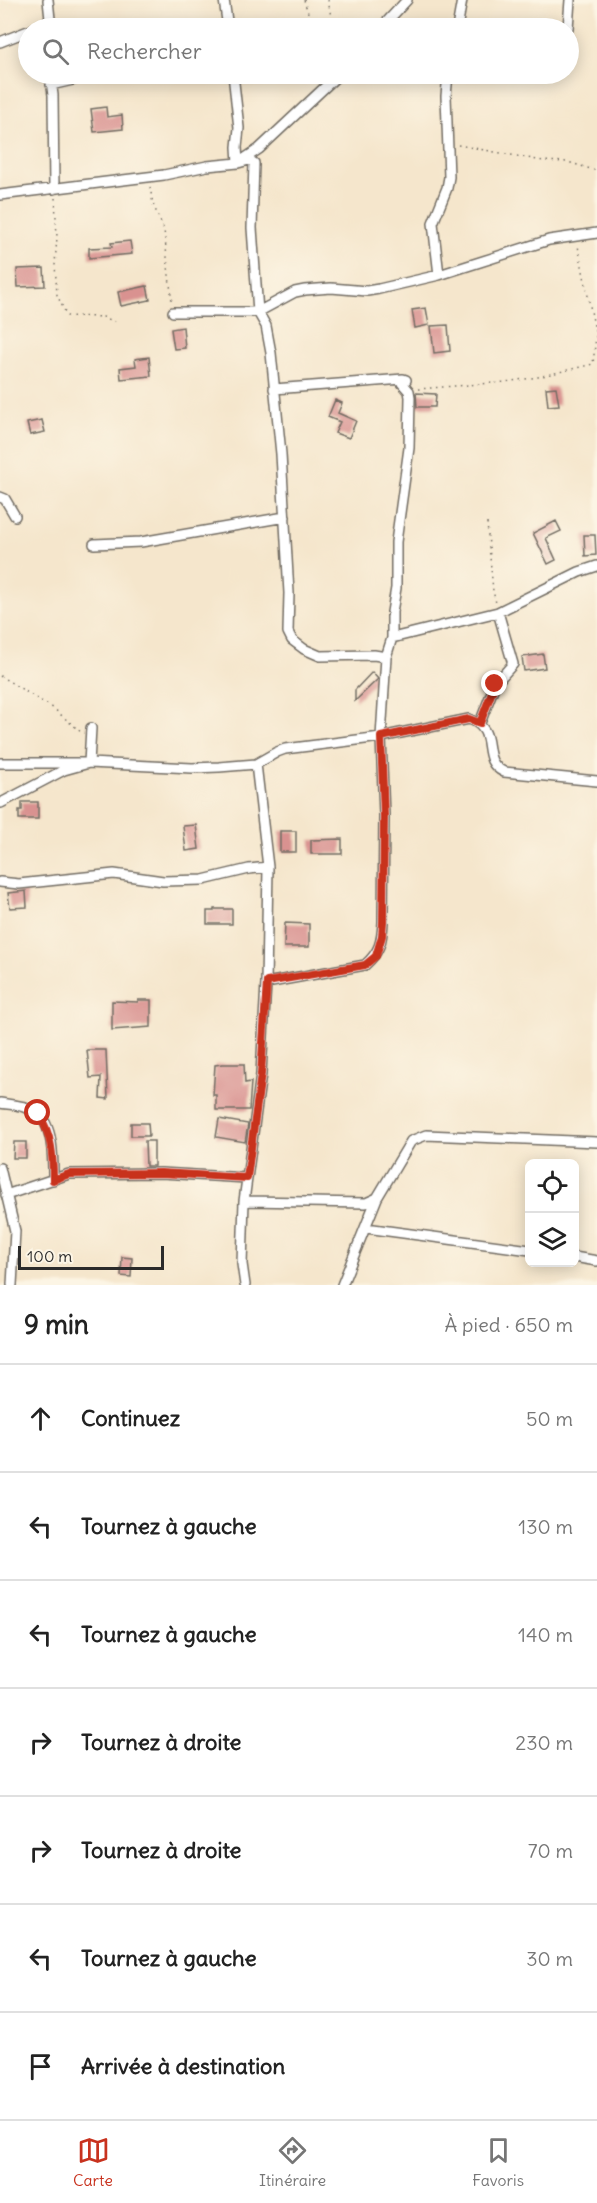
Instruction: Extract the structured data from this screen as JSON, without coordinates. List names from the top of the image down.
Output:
{
  "scale_bar": "100 m",
  "page": {
    "search": "Rechercher",
    "scale": "100 m",
    "heading": ["9 min", "À pied · 650 m"],
    "list": [
      ["Continuez", "50 m"],
      ["Tournez à gauche", "130 m"],
      ["Tournez à gauche", "140 m"],
      ["Tournez à droite", "230 m"],
      ["Tournez à droite", "70 m"],
      ["Tournez à gauche", "30 m"],
      "Arrivée à destination"
    ],
    "nav": ["Carte", "Itinéraire", "Favoris"]
  }
}
